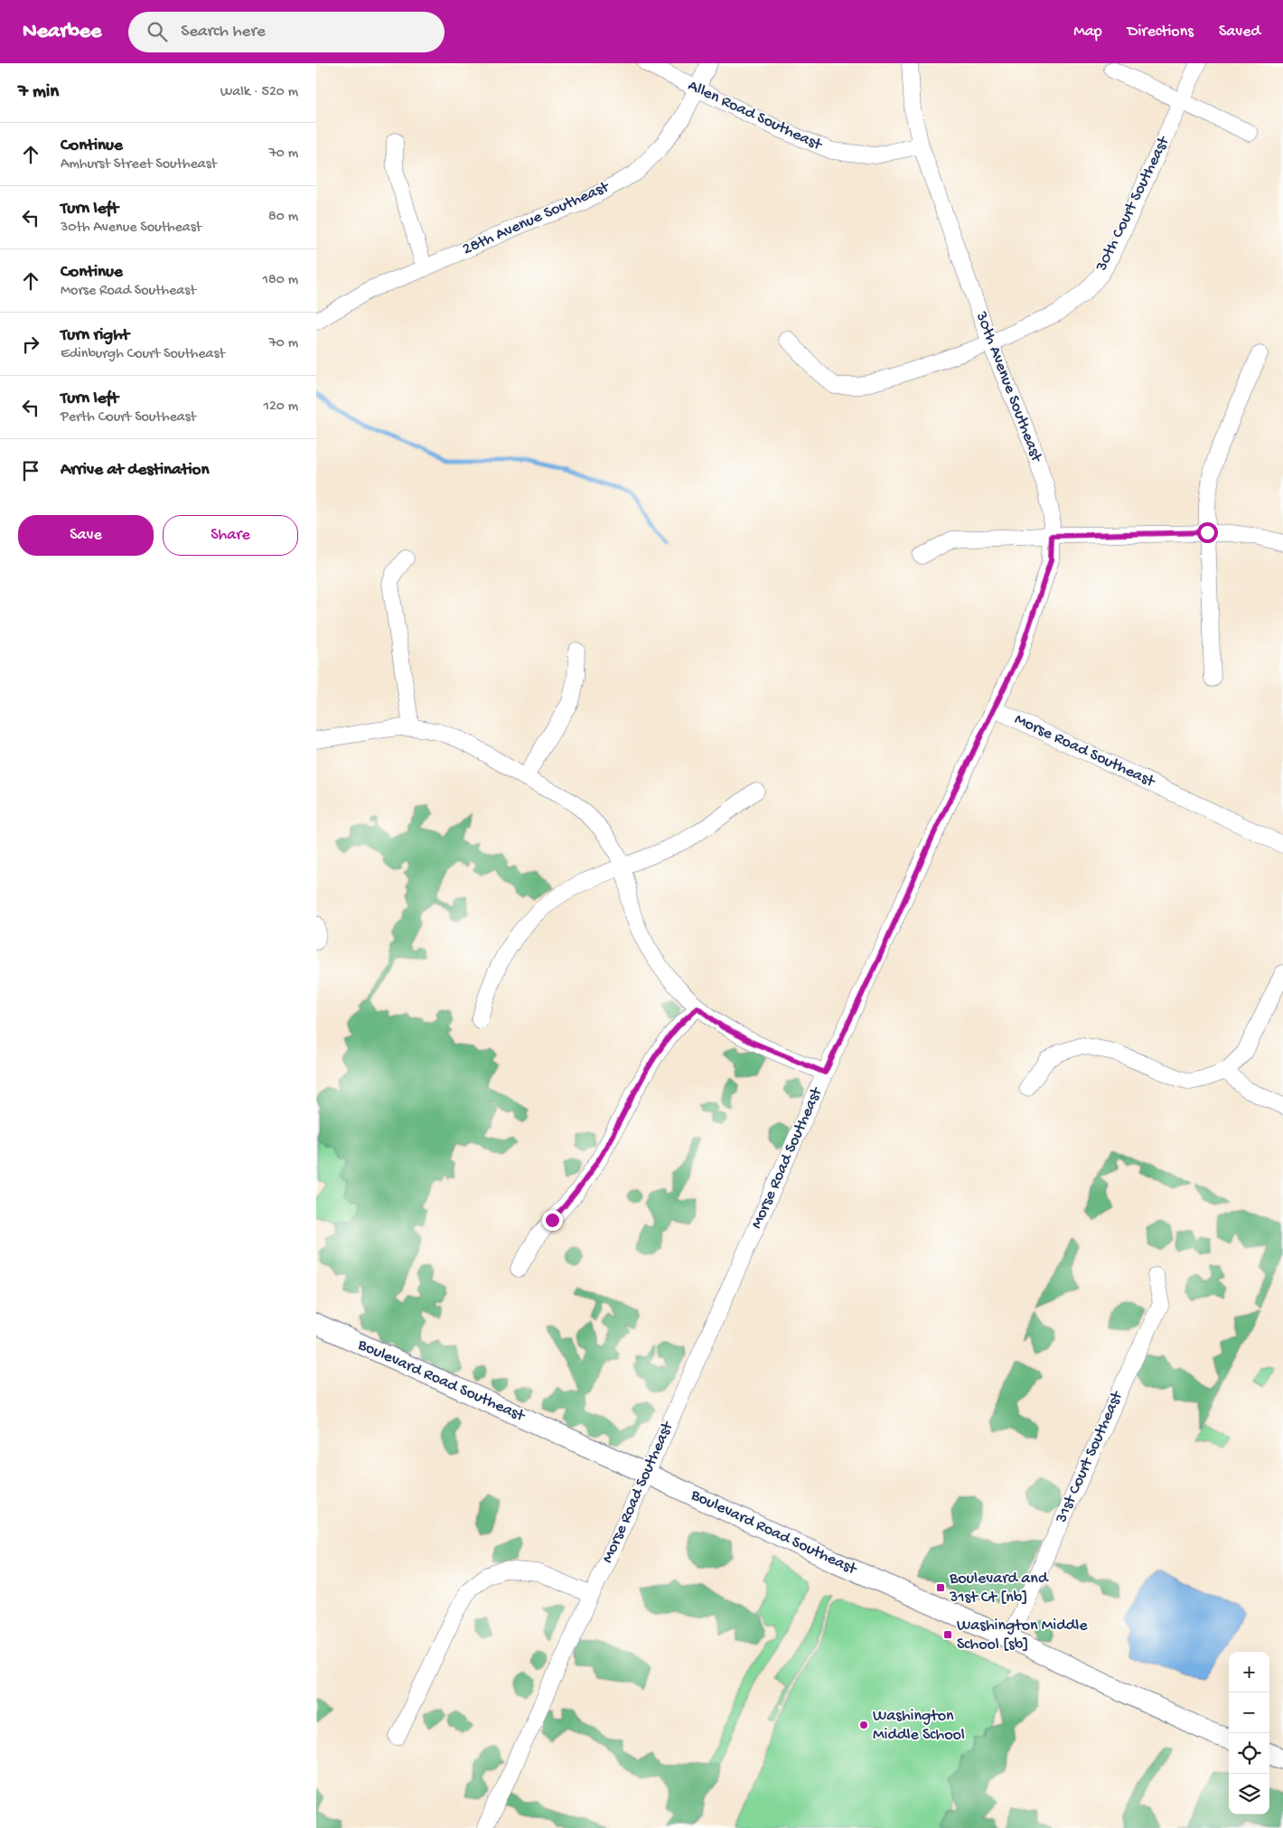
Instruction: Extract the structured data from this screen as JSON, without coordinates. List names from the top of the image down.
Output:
{
  "streets": {
    "street": [
      "Allen Road Southeast",
      "30th Court Southeast",
      "28th Avenue Southeast",
      "30th Avenue Southeast",
      "Morse Road Southeast",
      "Boulevard Road Southeast",
      "31st Court Southeast"
    ]
  },
  "crossings": [
    ["Allen Road Southeast", "28th Avenue Southeast"],
    ["Allen Road Southeast", "30th Avenue Southeast"],
    ["30th Court Southeast", "30th Avenue Southeast"],
    ["30th Avenue Southeast", "Morse Road Southeast"],
    ["Morse Road Southeast", "Boulevard Road Southeast"],
    ["Boulevard Road Southeast", "31st Court Southeast"]
  ],
  "places": {
    "transit": ["Boulevard and 31st Ct [nb]", "Washington Middle School [sb]"],
    "other": ["Washington Middle School"]
  },
  "page": {
    "header": "Nearbee",
    "search": "Search here",
    "nav": ["Map", "Directions", "Saved"],
    "heading": ["7 min", "Walk · 520 m"],
    "list": [
      ["Continue", "Amhurst Street Southeast", "70 m"],
      ["Turn left", "30th Avenue Southeast", "80 m"],
      ["Continue", "Morse Road Southeast", "180 m"],
      ["Turn right", "Edinburgh Court Southeast", "70 m"],
      ["Turn left", "Perth Court Southeast", "120 m"],
      "Arrive at destination"
    ],
    "buttons": ["Save", "Share"],
    "map_buttons": ["+", "−"]
  }
}
